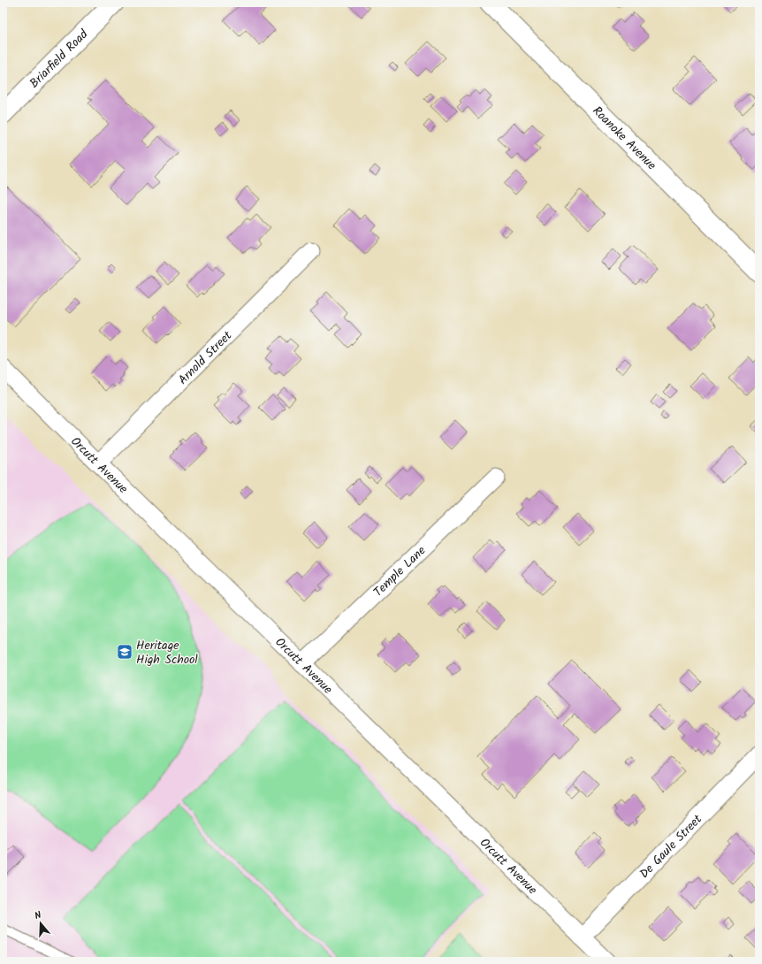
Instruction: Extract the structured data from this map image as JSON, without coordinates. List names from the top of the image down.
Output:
{
  "streets": {
    "street": [
      "Briarfield Road",
      "Roanoke Avenue",
      "Arnold Street",
      "Orcutt Avenue",
      "Temple Lane",
      "De Gaule Street"
    ]
  },
  "crossings": [
    ["Arnold Street", "Orcutt Avenue"],
    ["Orcutt Avenue", "Temple Lane"],
    ["Orcutt Avenue", "De Gaule Street"]
  ],
  "places": {
    "school or university": ["Heritage High School"]
  },
  "north": "top"
}
